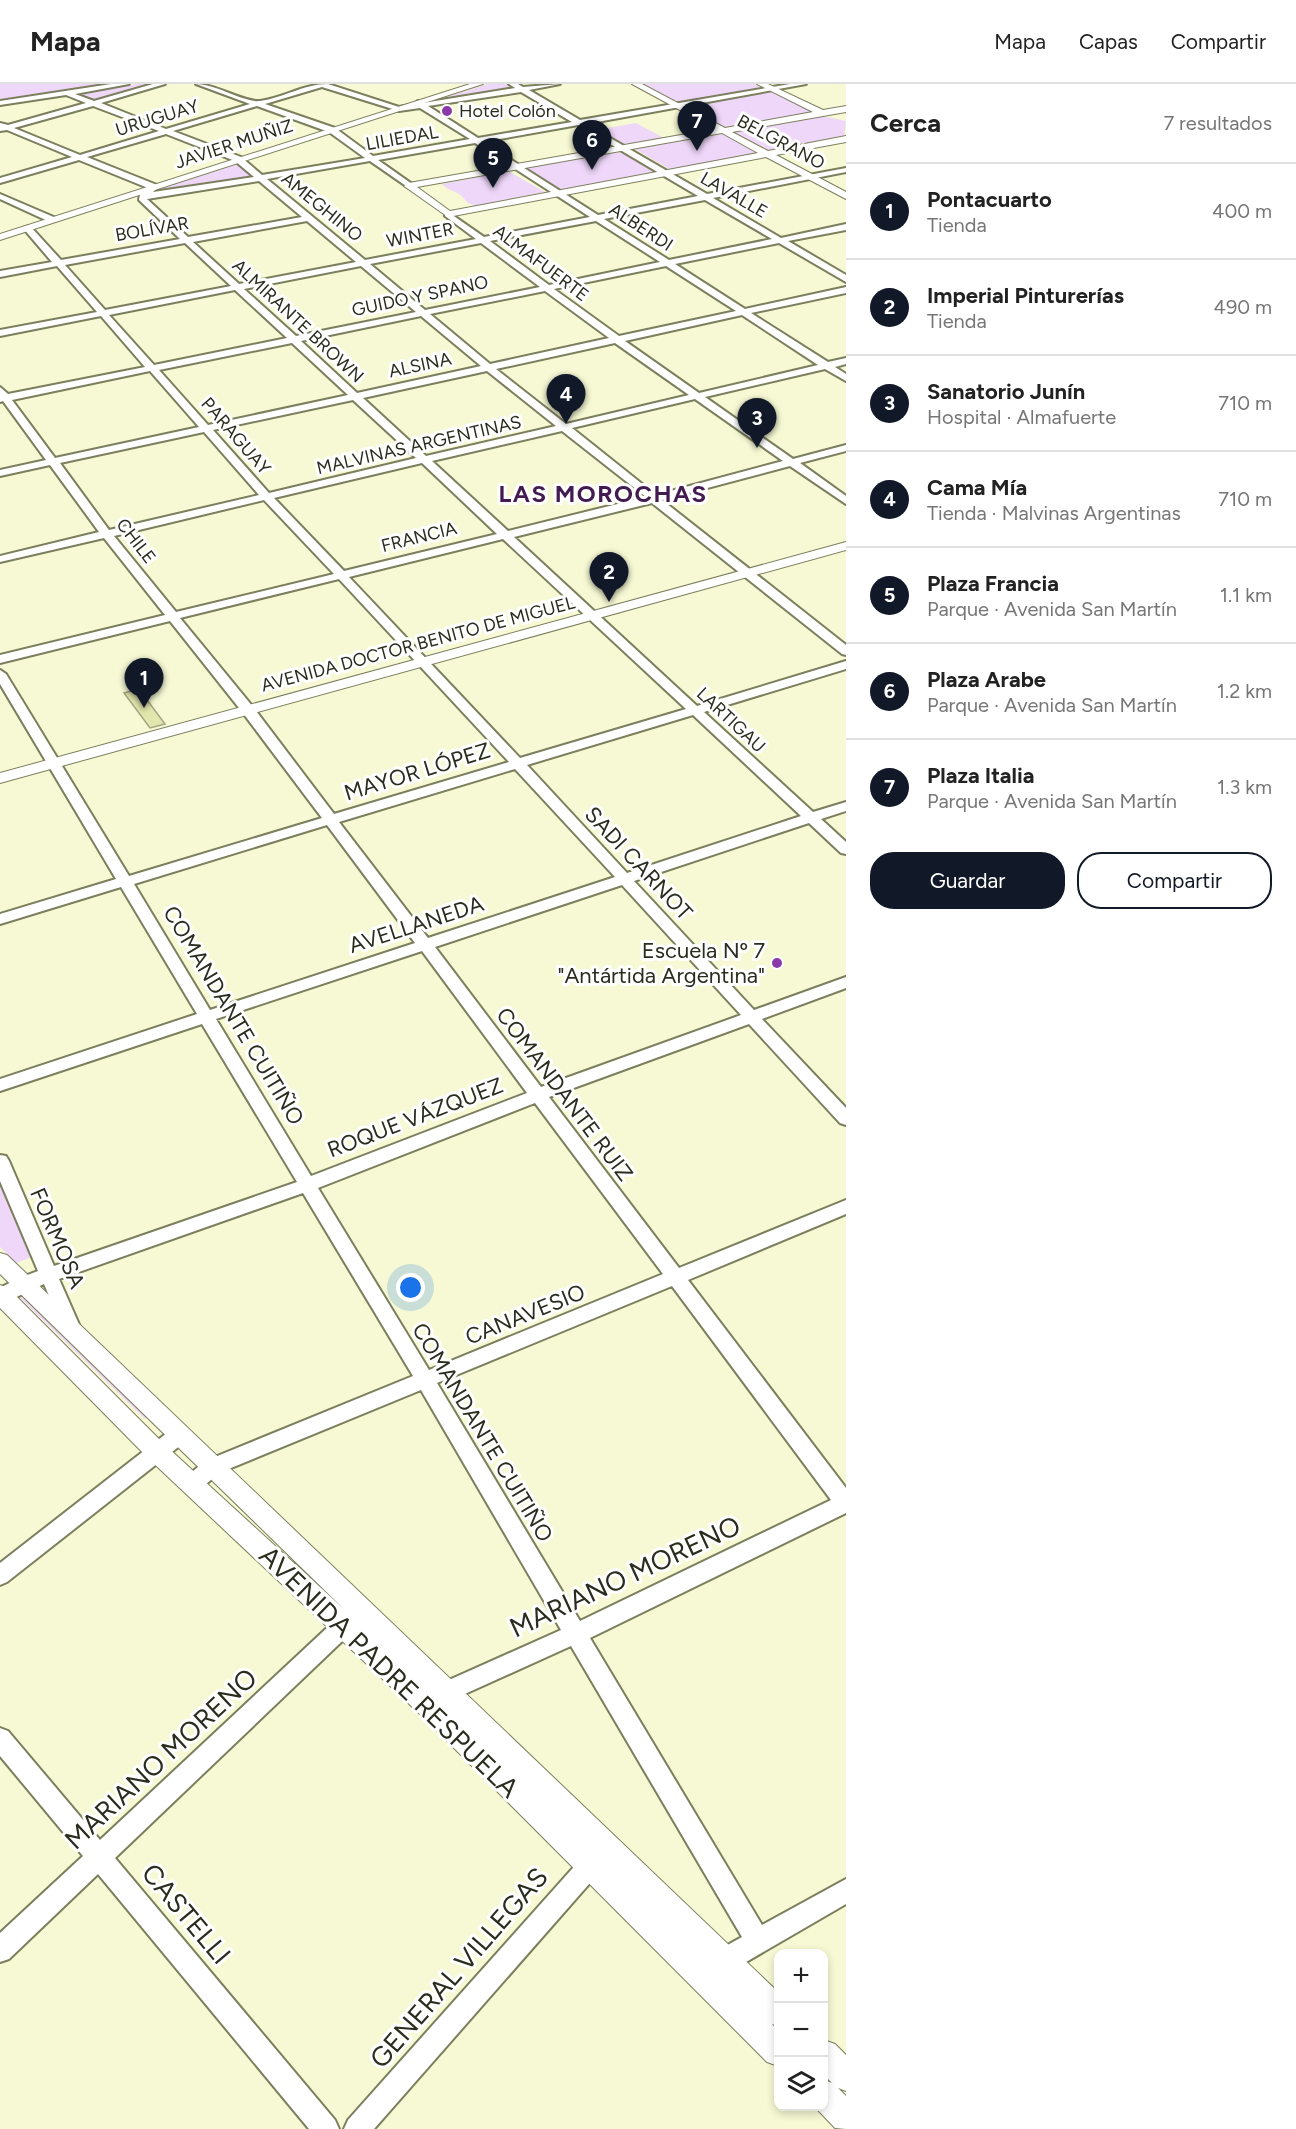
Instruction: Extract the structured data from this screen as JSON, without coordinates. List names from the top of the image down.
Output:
{
  "streets": {
    "main road": [
      "BELGRANO",
      "JAVIER MUÑIZ",
      "ALMAFUERTE",
      "AVENIDA DOCTOR BENITO DE MIGUEL",
      "AVENIDA PADRE RESPUELA"
    ],
    "street": [
      "URUGUAY",
      "LILIEDAL",
      "LAVALLE",
      "AMEGHINO",
      "ALBERDI",
      "BOLÍVAR",
      "WINTER",
      "GUIDO Y SPANO",
      "ALMIRANTE BROWN",
      "ALSINA",
      "PARAGUAY",
      "MALVINAS ARGENTINAS",
      "FRANCIA",
      "CHILE",
      "LARTIGAU",
      "MAYOR LÓPEZ",
      "SADI CARNOT",
      "AVELLANEDA",
      "COMANDANTE CUITIÑO",
      "COMANDANTE RUIZ",
      "ROQUE VÁZQUEZ",
      "FORMOSA",
      "CANAVESIO",
      "MARIANO MORENO",
      "CASTELLI",
      "GENERAL VILLEGAS"
    ]
  },
  "crossings": [
    ["URUGUAY", "AMEGHINO"],
    ["URUGUAY", "ALMAFUERTE"],
    ["LILIEDAL", "BELGRANO"],
    ["LILIEDAL", "LAVALLE"],
    ["LILIEDAL", "AMEGHINO"],
    ["LILIEDAL", "ALBERDI"],
    ["LILIEDAL", "ALMAFUERTE"],
    ["LILIEDAL", "ALMIRANTE BROWN"],
    ["BELGRANO", "WINTER"],
    ["JAVIER MUÑIZ", "AMEGHINO"],
    ["JAVIER MUÑIZ", "ALBERDI"],
    ["JAVIER MUÑIZ", "ALMAFUERTE"],
    ["JAVIER MUÑIZ", "PARAGUAY"],
    ["LAVALLE", "WINTER"],
    ["LAVALLE", "GUIDO Y SPANO"],
    ["AMEGHINO", "BOLÍVAR"],
    ["AMEGHINO", "WINTER"],
    ["AMEGHINO", "GUIDO Y SPANO"],
    ["AMEGHINO", "ALSINA"],
    ["AMEGHINO", "MALVINAS ARGENTINAS"],
    ["AMEGHINO", "FRANCIA"],
    ["AMEGHINO", "AVENIDA DOCTOR BENITO DE MIGUEL"],
    ["ALBERDI", "WINTER"],
    ["ALBERDI", "GUIDO Y SPANO"],
    ["ALBERDI", "ALSINA"],
    ["ALBERDI", "MALVINAS ARGENTINAS"],
    ["BOLÍVAR", "ALMIRANTE BROWN"],
    ["BOLÍVAR", "PARAGUAY"],
    ["WINTER", "ALMAFUERTE"],
    ["WINTER", "ALMIRANTE BROWN"],
    ["WINTER", "PARAGUAY"],
    ["ALMAFUERTE", "GUIDO Y SPANO"],
    ["ALMAFUERTE", "ALSINA"],
    ["ALMAFUERTE", "MALVINAS ARGENTINAS"],
    ["ALMAFUERTE", "FRANCIA"],
    ["GUIDO Y SPANO", "ALMIRANTE BROWN"],
    ["GUIDO Y SPANO", "PARAGUAY"],
    ["GUIDO Y SPANO", "CHILE"],
    ["ALMIRANTE BROWN", "ALSINA"],
    ["ALMIRANTE BROWN", "MALVINAS ARGENTINAS"],
    ["ALMIRANTE BROWN", "FRANCIA"],
    ["ALMIRANTE BROWN", "AVENIDA DOCTOR BENITO DE MIGUEL"],
    ["ALMIRANTE BROWN", "LARTIGAU"],
    ["ALSINA", "PARAGUAY"],
    ["ALSINA", "CHILE"],
    ["PARAGUAY", "MALVINAS ARGENTINAS"],
    ["PARAGUAY", "FRANCIA"],
    ["PARAGUAY", "AVENIDA DOCTOR BENITO DE MIGUEL"],
    ["PARAGUAY", "SADI CARNOT"],
    ["MALVINAS ARGENTINAS", "CHILE"],
    ["FRANCIA", "CHILE"],
    ["CHILE", "AVENIDA DOCTOR BENITO DE MIGUEL"],
    ["CHILE", "COMANDANTE RUIZ"],
    ["AVENIDA DOCTOR BENITO DE MIGUEL", "LARTIGAU"],
    ["AVENIDA DOCTOR BENITO DE MIGUEL", "SADI CARNOT"],
    ["AVENIDA DOCTOR BENITO DE MIGUEL", "COMANDANTE CUITIÑO"],
    ["AVENIDA DOCTOR BENITO DE MIGUEL", "COMANDANTE RUIZ"],
    ["LARTIGAU", "MAYOR LÓPEZ"],
    ["LARTIGAU", "AVELLANEDA"],
    ["MAYOR LÓPEZ", "SADI CARNOT"],
    ["MAYOR LÓPEZ", "COMANDANTE CUITIÑO"],
    ["MAYOR LÓPEZ", "COMANDANTE RUIZ"],
    ["SADI CARNOT", "AVELLANEDA"],
    ["SADI CARNOT", "ROQUE VÁZQUEZ"],
    ["AVELLANEDA", "COMANDANTE CUITIÑO"],
    ["AVELLANEDA", "COMANDANTE RUIZ"],
    ["COMANDANTE CUITIÑO", "ROQUE VÁZQUEZ"],
    ["COMANDANTE CUITIÑO", "CANAVESIO"],
    ["COMANDANTE CUITIÑO", "MARIANO MORENO"],
    ["COMANDANTE RUIZ", "ROQUE VÁZQUEZ"],
    ["COMANDANTE RUIZ", "CANAVESIO"],
    ["COMANDANTE RUIZ", "MARIANO MORENO"],
    ["ROQUE VÁZQUEZ", "FORMOSA"],
    ["ROQUE VÁZQUEZ", "AVENIDA PADRE RESPUELA"],
    ["FORMOSA", "AVENIDA PADRE RESPUELA"],
    ["CANAVESIO", "AVENIDA PADRE RESPUELA"],
    ["MARIANO MORENO", "AVENIDA PADRE RESPUELA"],
    ["MARIANO MORENO", "CASTELLI"],
    ["AVENIDA PADRE RESPUELA", "GENERAL VILLEGAS"]
  ],
  "districts": ["LAS MOROCHAS"],
  "places": ["Hotel Colón", "Escuela Nº 7 \"Antártida Argentina\""],
  "page": {
    "header": "Mapa",
    "nav": ["Mapa", "Capas", "Compartir"],
    "heading": ["Cerca", "7 resultados"],
    "pins": [
      "7",
      "6",
      "5",
      "4",
      "3",
      "2",
      "1"
    ],
    "list": [
      {
        "mark": "1",
        "name": "Pontacuarto",
        "note": "Tienda",
        "value": "400 m"
      },
      {
        "mark": "2",
        "name": "Imperial Pinturerías",
        "note": "Tienda",
        "value": "490 m"
      },
      {
        "mark": "3",
        "name": "Sanatorio Junín",
        "note": "Hospital · Almafuerte",
        "value": "710 m"
      },
      {
        "mark": "4",
        "name": "Cama Mía",
        "note": "Tienda · Malvinas Argentinas",
        "value": "710 m"
      },
      {
        "mark": "5",
        "name": "Plaza Francia",
        "note": "Parque · Avenida San Martín",
        "value": "1.1 km"
      },
      {
        "mark": "6",
        "name": "Plaza Arabe",
        "note": "Parque · Avenida San Martín",
        "value": "1.2 km"
      },
      {
        "mark": "7",
        "name": "Plaza Italia",
        "note": "Parque · Avenida San Martín",
        "value": "1.3 km"
      }
    ],
    "buttons": ["Guardar", "Compartir"],
    "map_buttons": ["+", "−"]
  }
}
